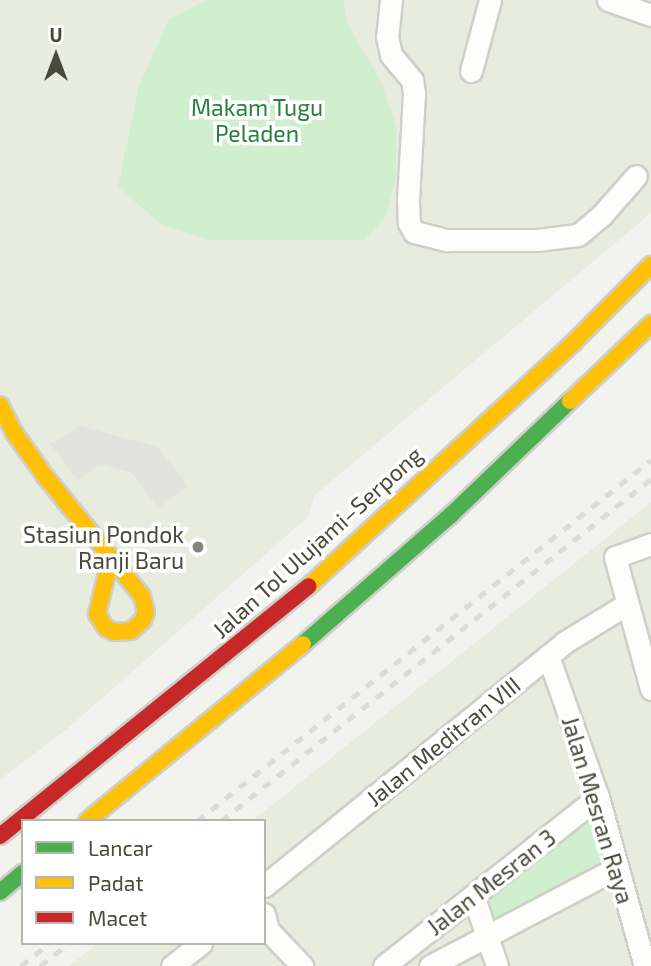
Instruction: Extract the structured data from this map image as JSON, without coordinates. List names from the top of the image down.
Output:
{
  "streets": {
    "main road": ["Jalan Tol Ulujami–Serpong"],
    "street": ["Jalan Meditran VIII", "Jalan Mesran Raya", "Jalan Mesran 3"]
  },
  "crossings": [
    ["Jalan Meditran VIII", "Jalan Mesran Raya"],
    ["Jalan Mesran Raya", "Jalan Mesran 3"]
  ],
  "parks": ["Makam Tugu Peladen"],
  "places": ["Stasiun Pondok Ranji Baru"],
  "legend": ["Lancar", "Padat", "Macet"],
  "north": "top"
}
